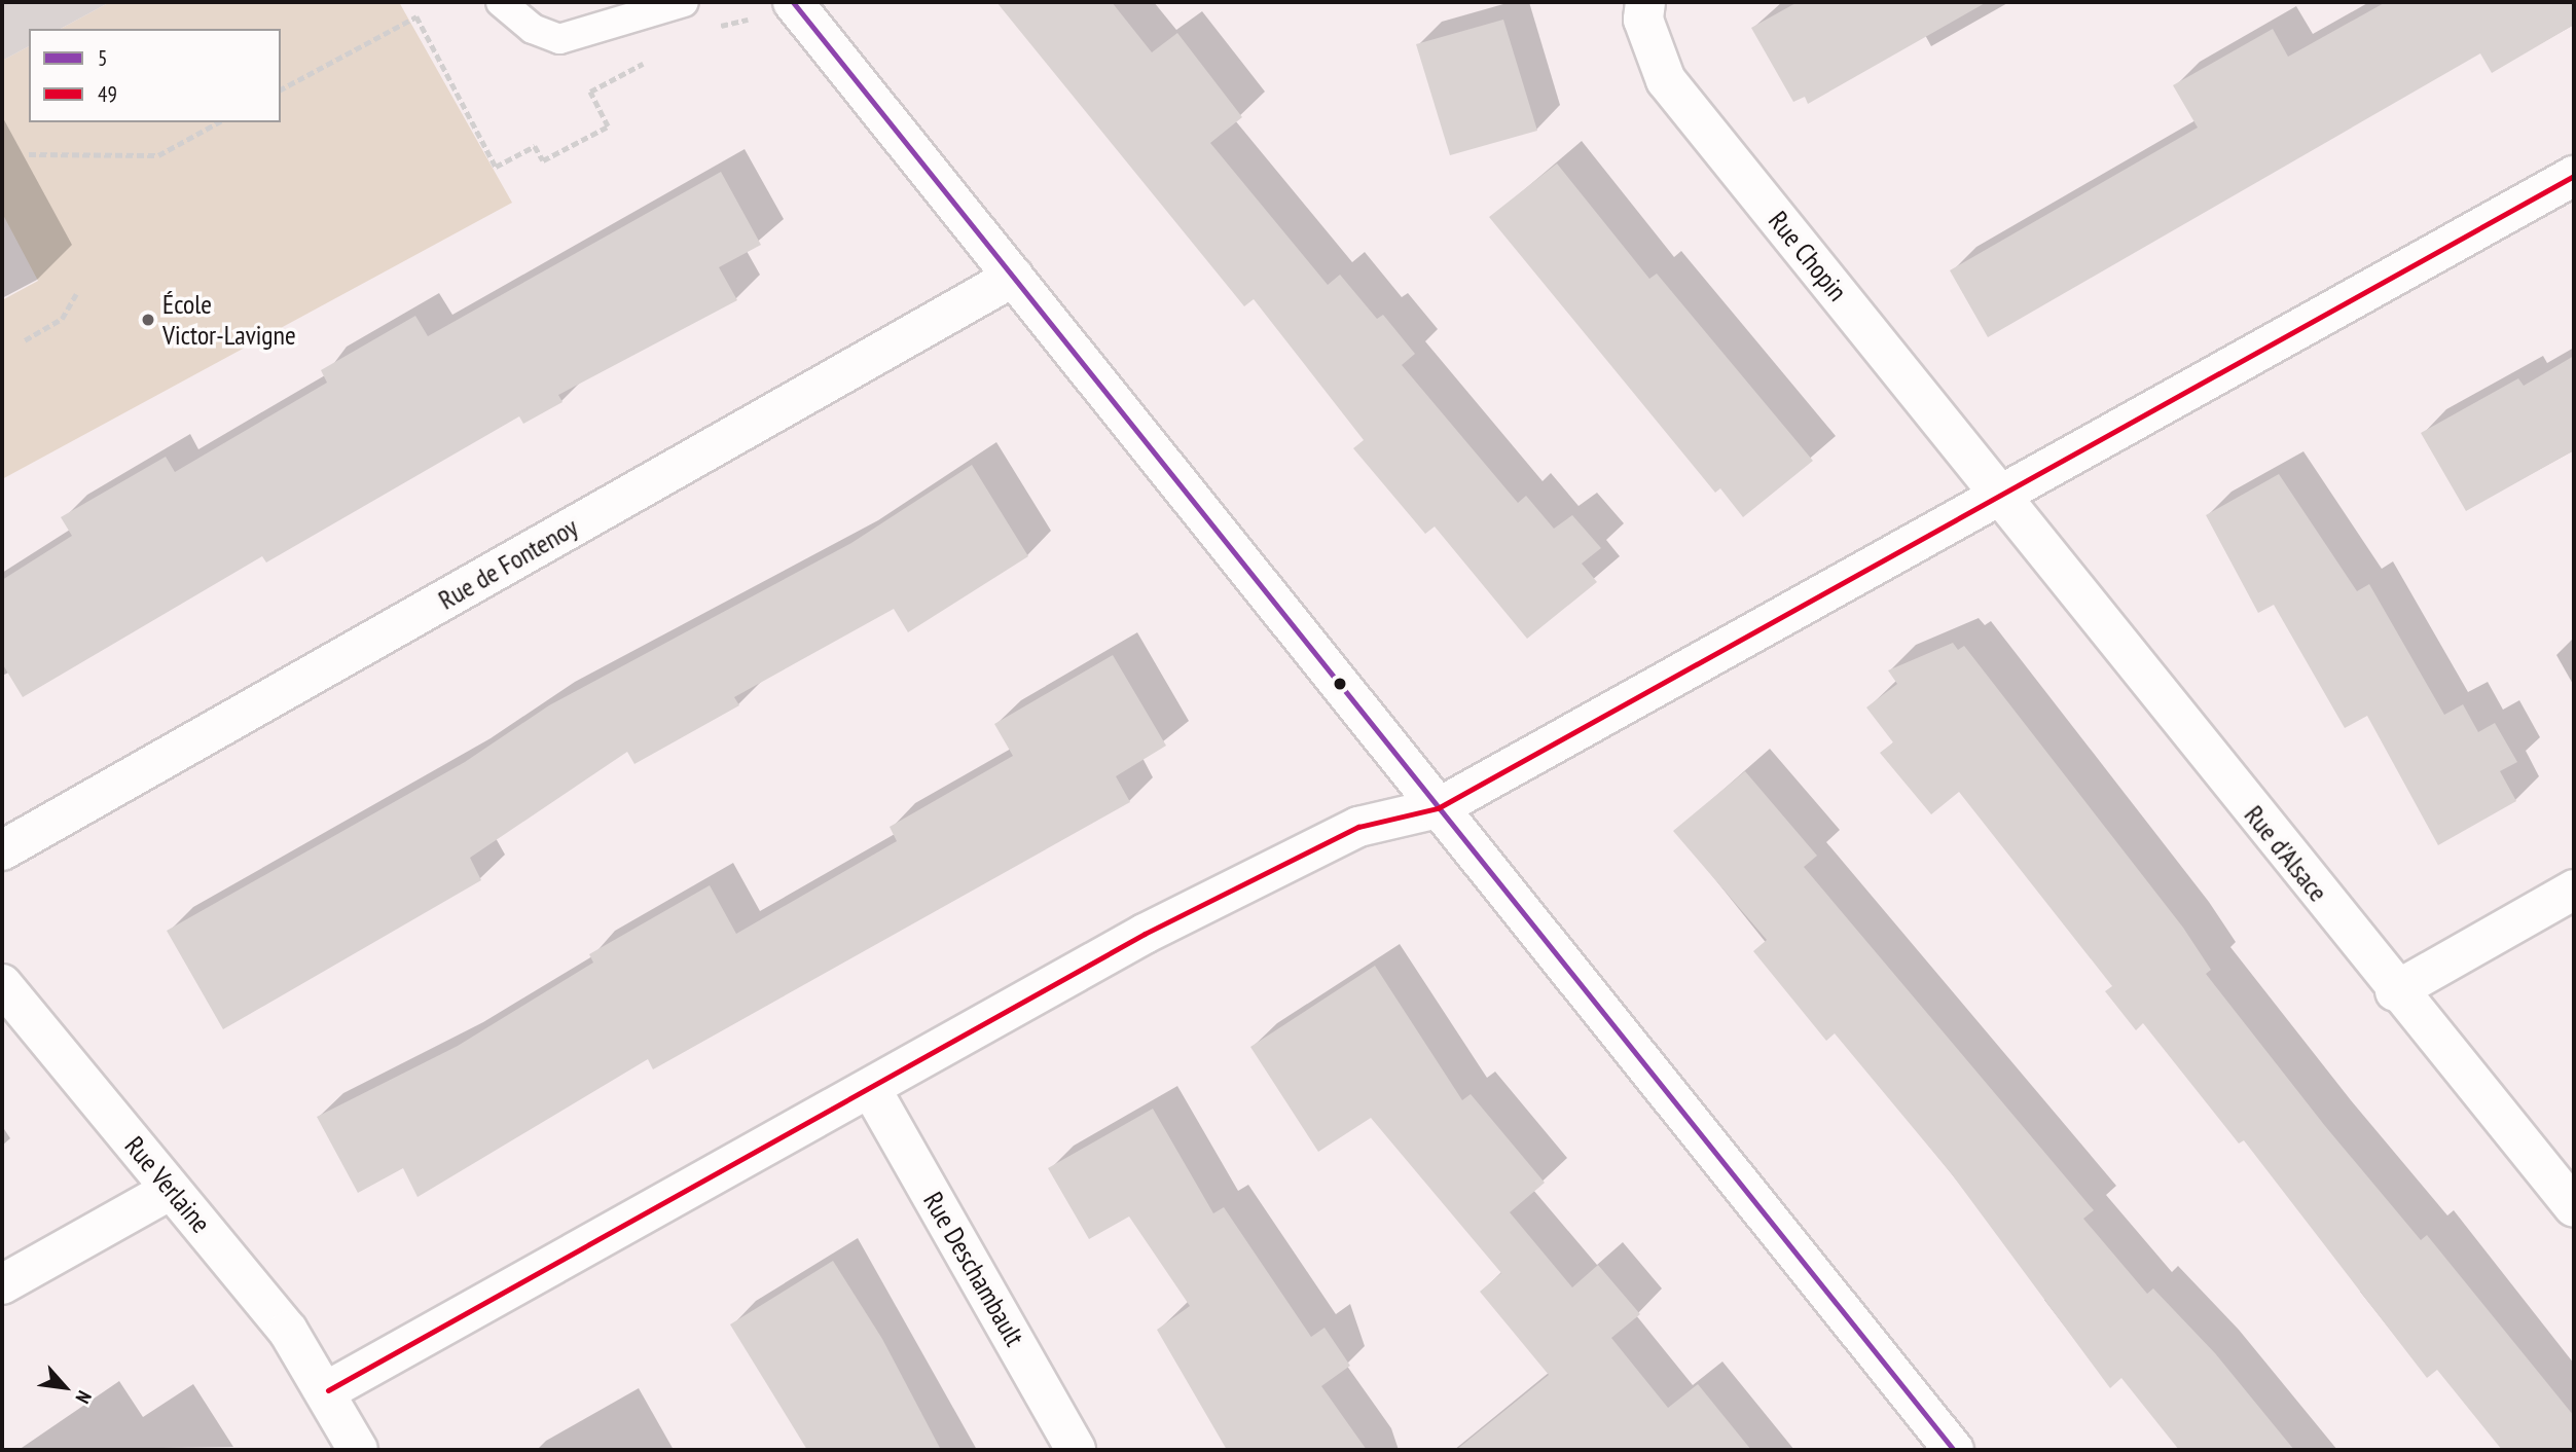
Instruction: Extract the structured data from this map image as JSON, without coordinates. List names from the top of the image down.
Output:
{
  "streets": {
    "street": [
      "Rue Chopin",
      "Rue de Fontenoy",
      "Rue d'Alsace",
      "Rue Verlaine",
      "Rue Deschambault"
    ]
  },
  "crossings": [
    ["Rue Chopin", "Rue d'Alsace"]
  ],
  "places": ["École Victor-Lavigne"],
  "lines": ["transit line 5", "transit line 49"],
  "legend": ["5", "49"],
  "north": "bottom right"
}
